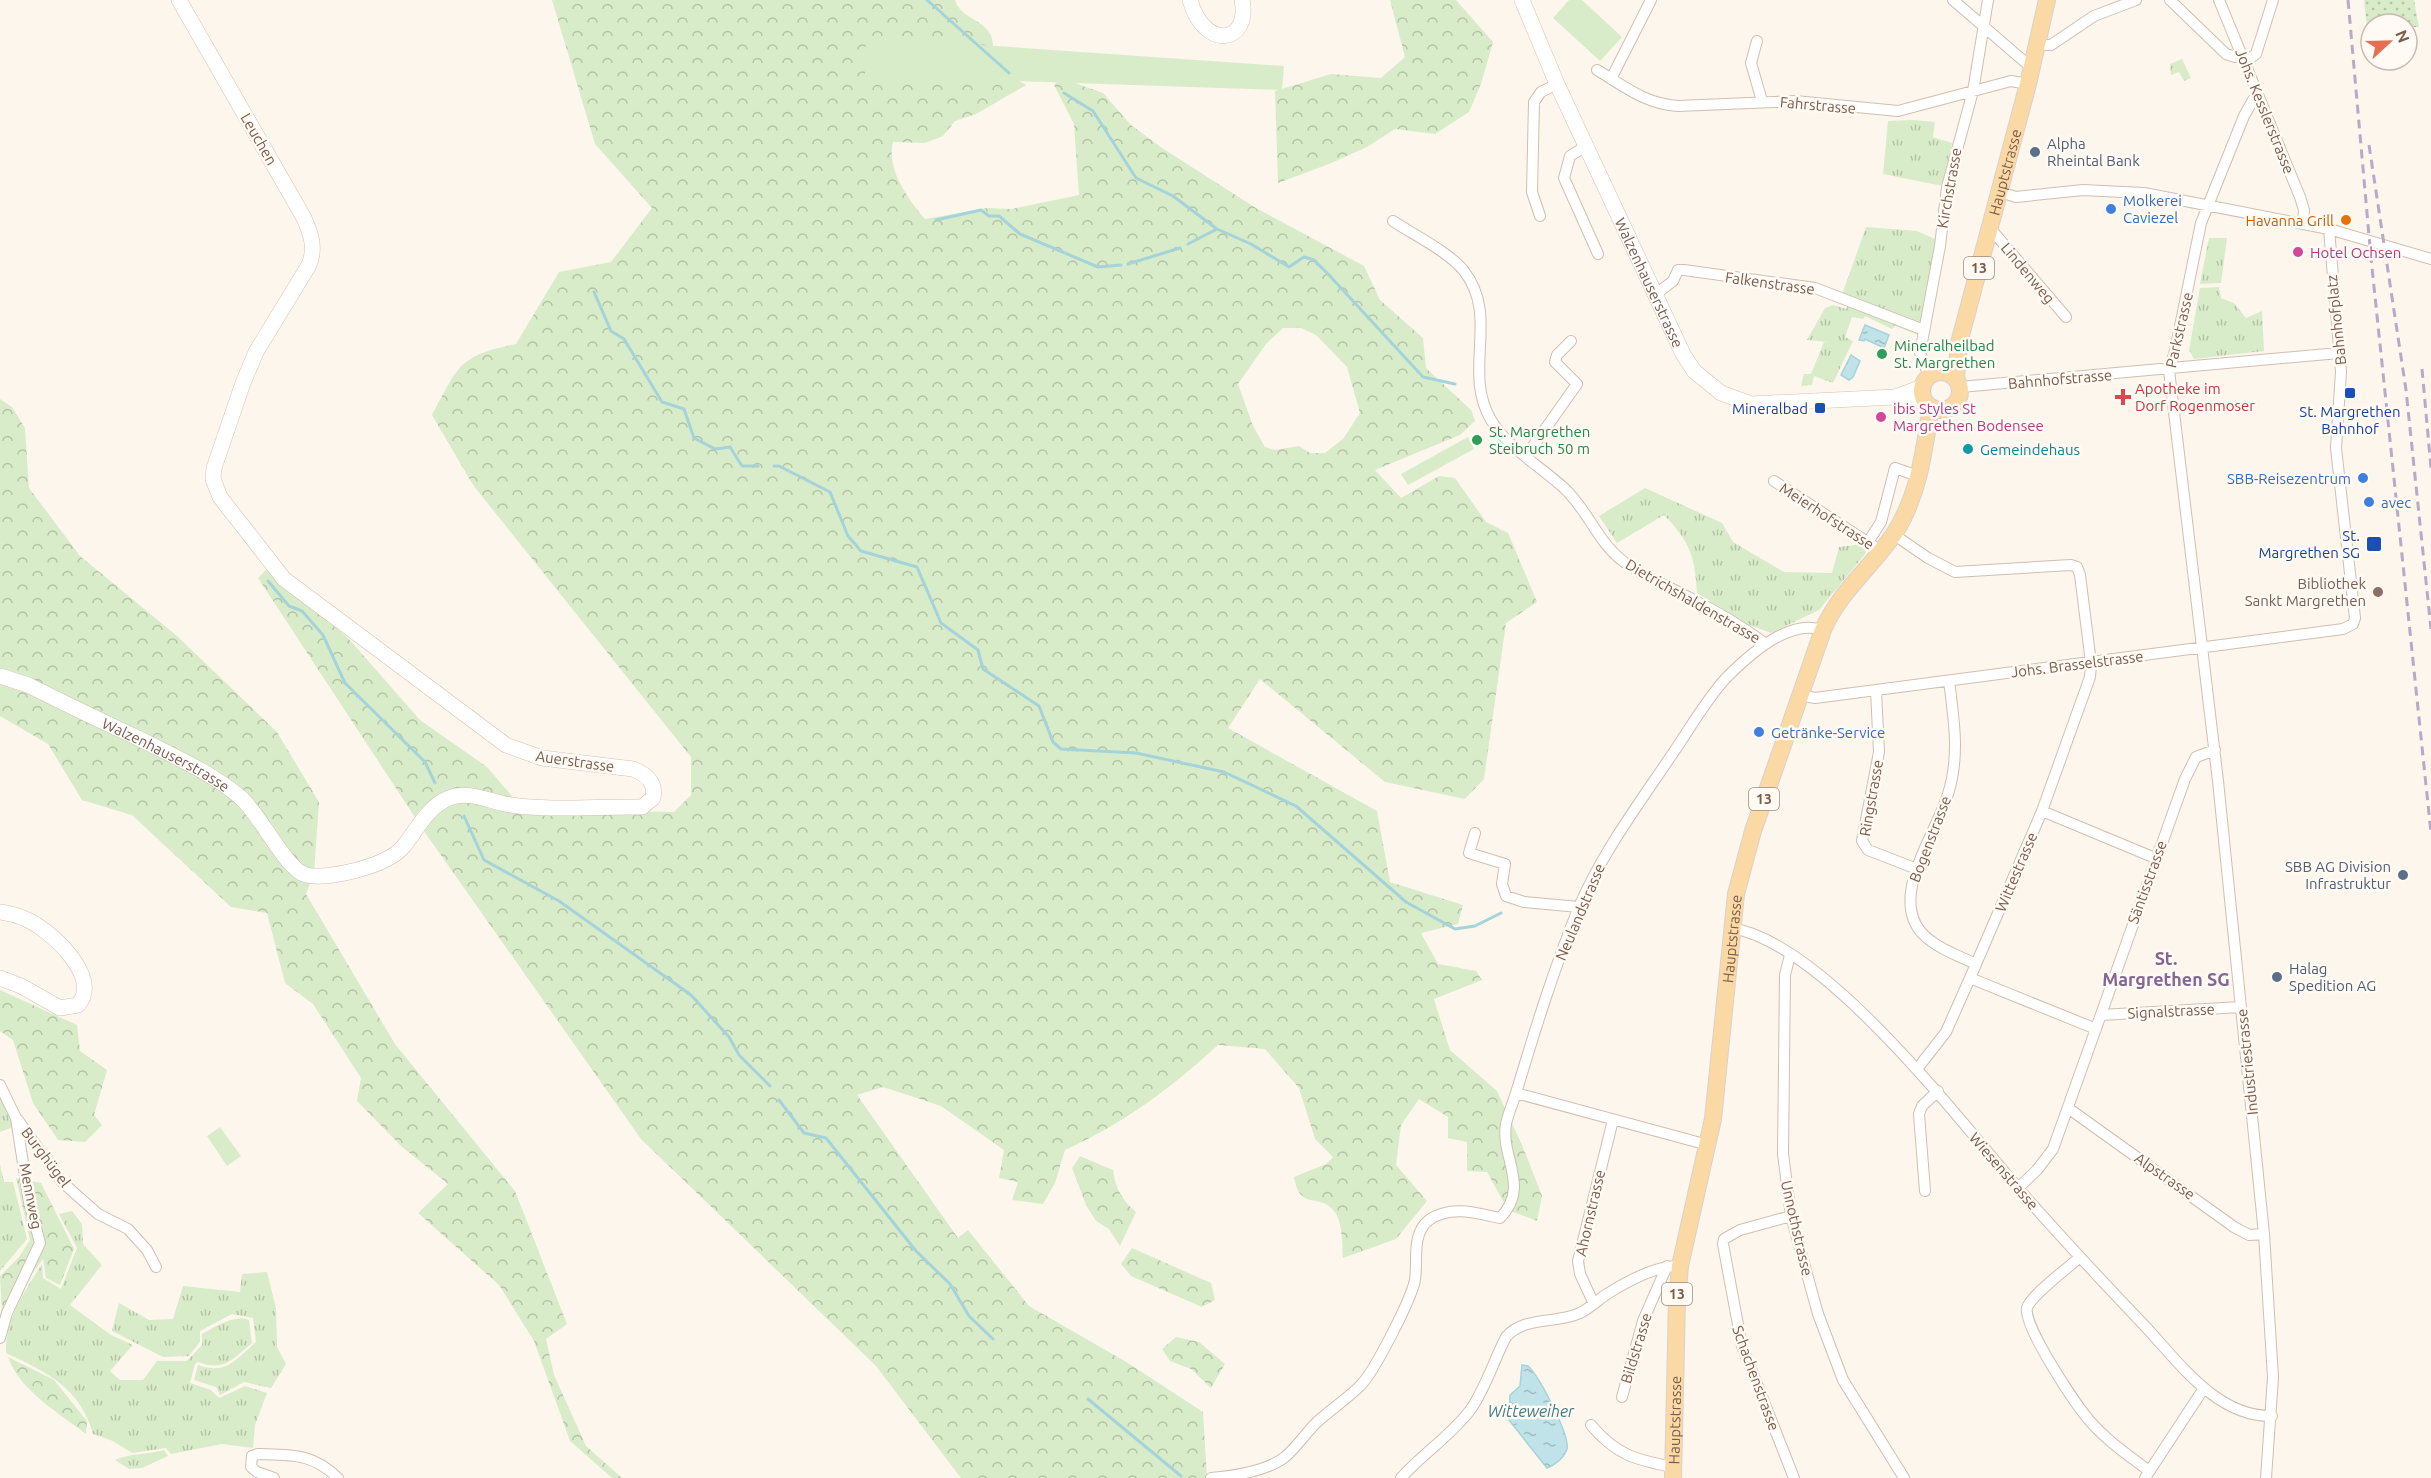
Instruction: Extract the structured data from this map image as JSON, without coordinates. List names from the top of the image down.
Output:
{
  "streets": {
    "main road": ["Hauptstrasse", "13"],
    "street": [
      "Fahrstrasse",
      "Johs. Kesslerstrasse",
      "Leuchen",
      "Kirchstrasse",
      "Lindenweg",
      "Walzenhauserstrasse",
      "Falkenstrasse",
      "Bahnhofplatz",
      "Parkstrasse",
      "Bahnhofstrasse",
      "Meierhofstrasse",
      "Dietrichshaldenstrasse",
      "Johs. Brasselstrasse",
      "Auerstrasse",
      "Ringstrasse",
      "Bogenstrasse",
      "Wittestrasse",
      "Säntisstrasse",
      "Neulandstrasse",
      "Signalstrasse",
      "Industriestrasse",
      "Burghügel",
      "Wiesenstrasse",
      "Alpstrasse",
      "Mennweg",
      "Ahornstrasse",
      "Unnothstrasse",
      "Bildstrasse",
      "Schachenstrasse"
    ]
  },
  "crossings": [
    ["Fahrstrasse", "Hauptstrasse"],
    ["Fahrstrasse", "Kirchstrasse"],
    ["Johs. Kesslerstrasse", "Parkstrasse"],
    ["Leuchen", "Auerstrasse"],
    ["Hauptstrasse", "Kirchstrasse"],
    ["Hauptstrasse", "Lindenweg"],
    ["Hauptstrasse", "Walzenhauserstrasse"],
    ["Hauptstrasse", "Bahnhofstrasse"],
    ["Hauptstrasse", "Meierhofstrasse"],
    ["Hauptstrasse", "Johs. Brasselstrasse"],
    ["Hauptstrasse", "Wittestrasse"],
    ["Hauptstrasse", "Neulandstrasse"],
    ["Hauptstrasse", "Wiesenstrasse"],
    ["Hauptstrasse", "Bildstrasse"],
    ["Kirchstrasse", "Walzenhauserstrasse"],
    ["Kirchstrasse", "Falkenstrasse"],
    ["Kirchstrasse", "Bahnhofstrasse"],
    ["Walzenhauserstrasse", "Falkenstrasse"],
    ["Walzenhauserstrasse", "Bahnhofstrasse"],
    ["Walzenhauserstrasse", "Auerstrasse"],
    ["Bahnhofplatz", "Bahnhofstrasse"],
    ["Bahnhofplatz", "Johs. Brasselstrasse"],
    ["Parkstrasse", "Bahnhofstrasse"],
    ["Parkstrasse", "Johs. Brasselstrasse"],
    ["Parkstrasse", "Industriestrasse"],
    ["Dietrichshaldenstrasse", "Neulandstrasse"],
    ["Johs. Brasselstrasse", "Ringstrasse"],
    ["Johs. Brasselstrasse", "Bogenstrasse"],
    ["Johs. Brasselstrasse", "Wittestrasse"],
    ["Johs. Brasselstrasse", "Industriestrasse"],
    ["Ringstrasse", "Bogenstrasse"],
    ["Bogenstrasse", "Wittestrasse"],
    ["Wittestrasse", "Wiesenstrasse"],
    ["Säntisstrasse", "Signalstrasse"],
    ["Säntisstrasse", "Industriestrasse"],
    ["Säntisstrasse", "Wiesenstrasse"],
    ["Säntisstrasse", "Alpstrasse"],
    ["Signalstrasse", "Industriestrasse"],
    ["Industriestrasse", "Wiesenstrasse"],
    ["Industriestrasse", "Alpstrasse"],
    ["Burghügel", "Mennweg"],
    ["Wiesenstrasse", "Unnothstrasse"],
    ["Unnothstrasse", "Schachenstrasse"]
  ],
  "districts": ["St. Margrethen SG"],
  "water": ["Witteweiher"],
  "places": {
    "other": [
      "Alpha Rheintal Bank",
      "Molkerei Caviezel",
      "Havanna Grill",
      "Hotel Ochsen",
      "Mineralheilbad St. Margrethen",
      "ibis Styles St Margrethen Bodensee",
      "St. Margrethen Steibruch 50 m",
      "Gemeindehaus",
      "SBB-Reisezentrum",
      "avec",
      "Bibliothek Sankt Margrethen",
      "Getränke-Service",
      "SBB AG Division Infrastruktur",
      "Halag Spedition AG"
    ],
    "transit": ["St. Margrethen Bahnhof", "Mineralbad", "St. Margrethen SG"],
    "health": ["Apotheke im Dorf Rogenmoser"]
  },
  "north": "right"
}
